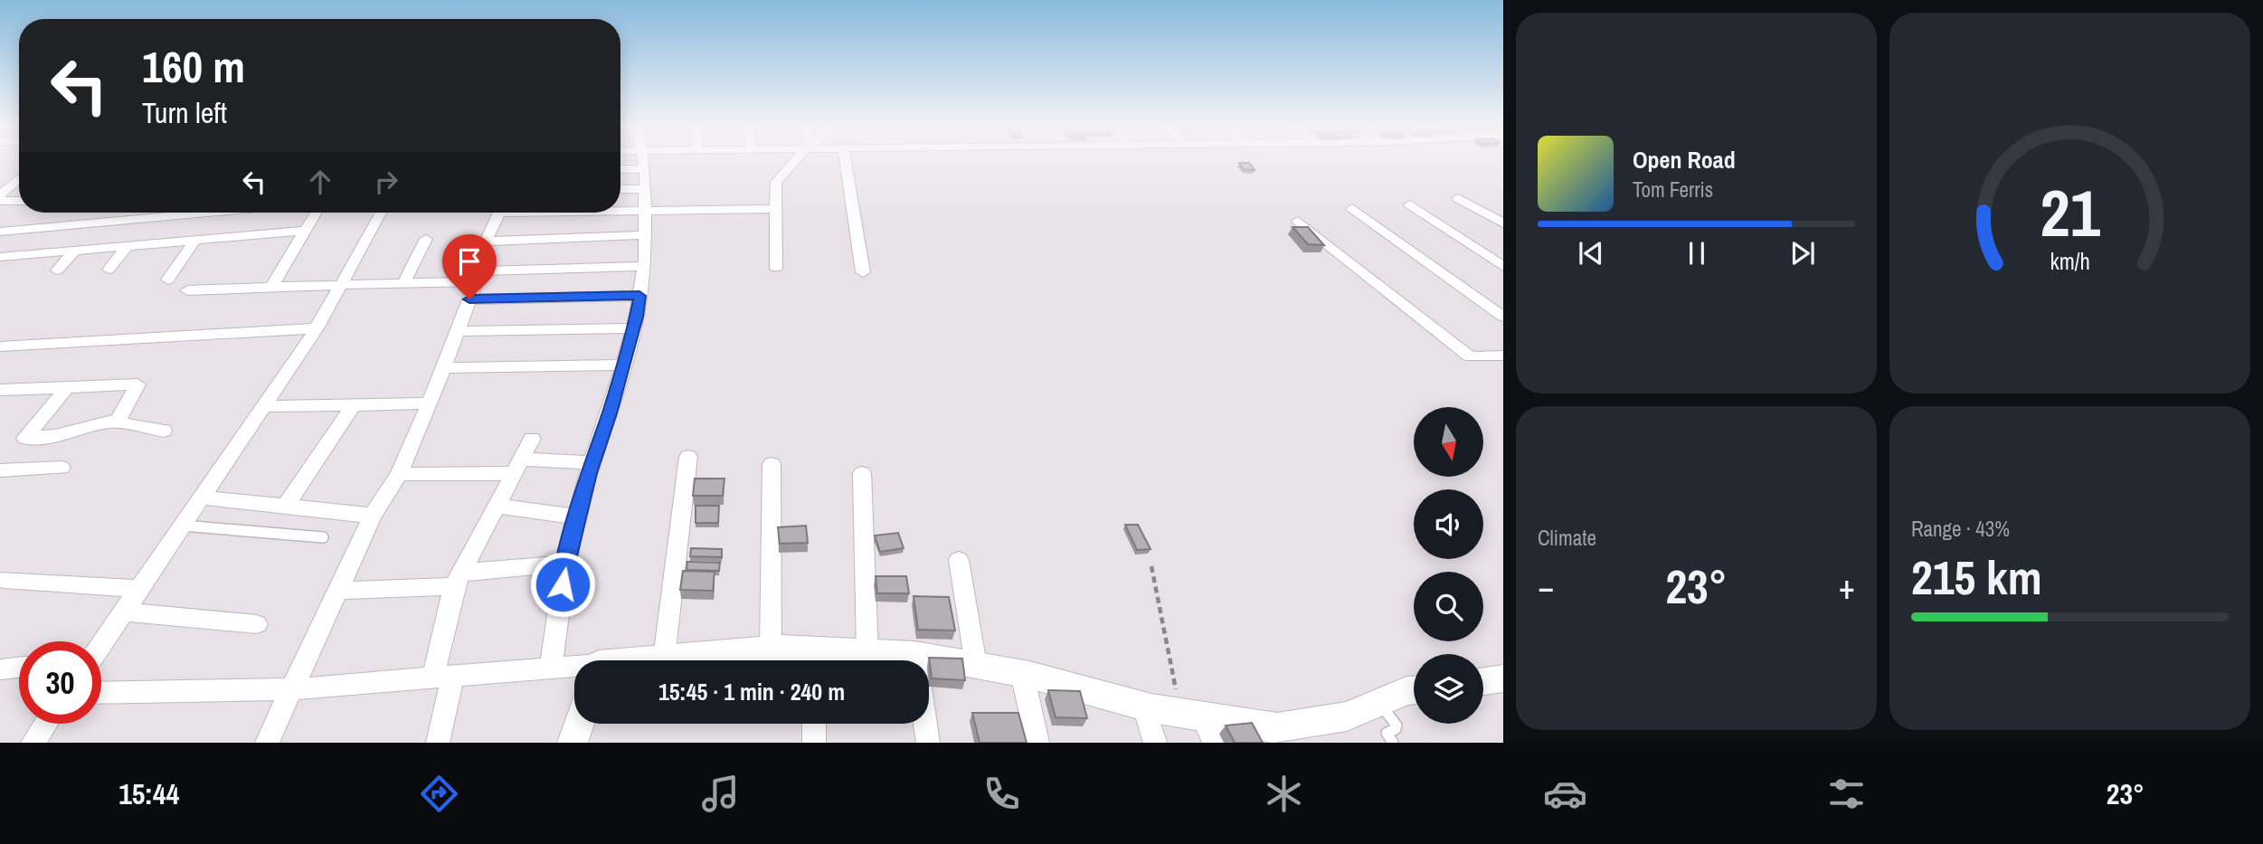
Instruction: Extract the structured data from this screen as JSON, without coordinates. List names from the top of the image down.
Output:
{
  "north": "bottom",
  "page": {
    "turn": ["160 m", "Turn left"],
    "song": ["Open Road", "Tom Ferris"],
    "tile": [
      "Climate",
      ["Range · 43%", "215 km"]
    ],
    "heat": ["−", "23°", "+"],
    "limit": "30",
    "trip": "15:45 · 1 min · 240 m",
    "tabs": ["15:44", "23°"],
    "gauge": ["21", "km/h"]
  }
}
